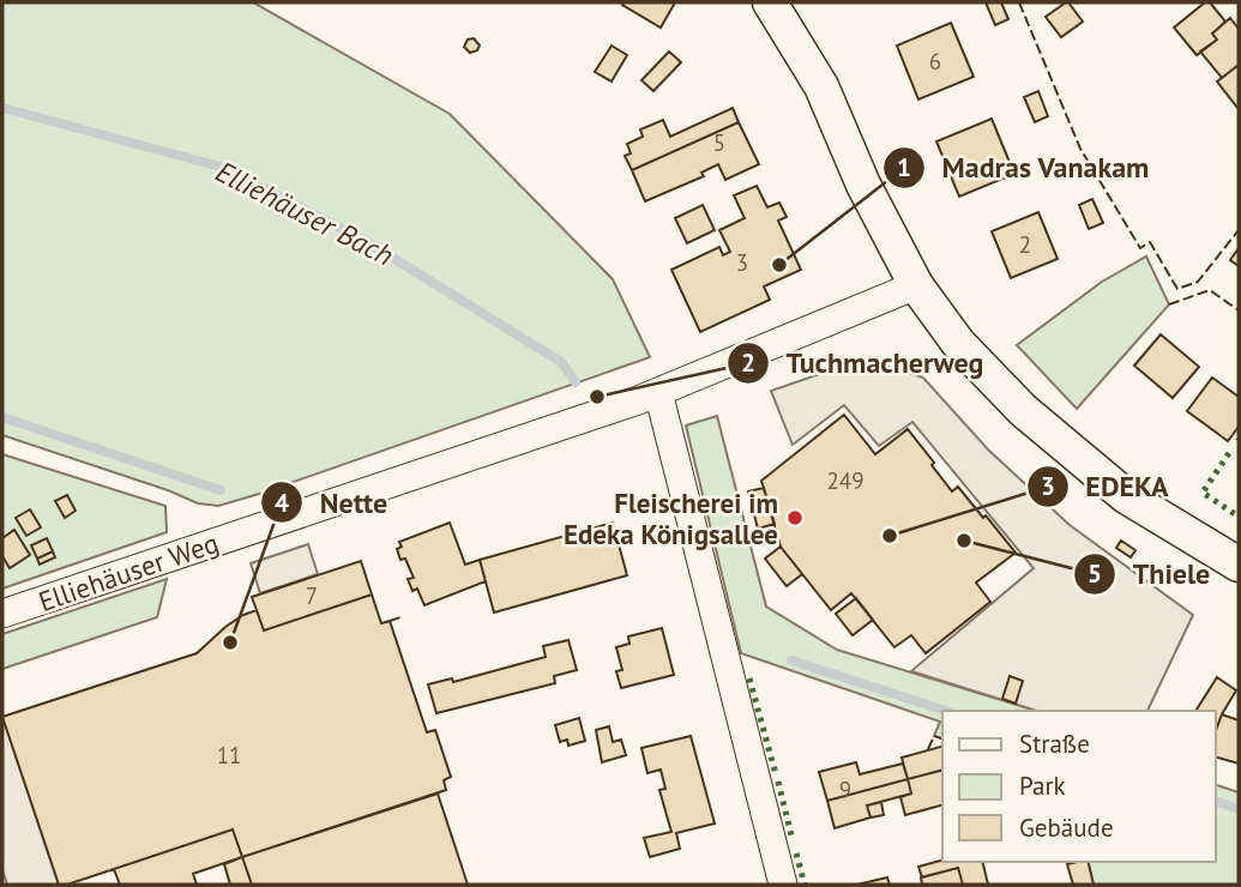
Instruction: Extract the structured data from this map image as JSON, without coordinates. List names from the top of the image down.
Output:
{
  "streets": {
    "street": ["Elliehäuser Weg"]
  },
  "water": ["Elliehäuser Bach"],
  "places": [
    "Madras Vanakam",
    "Tuchmacherweg",
    "Fleischerei im Edeka Königsallee",
    "EDEKA",
    "Thiele",
    "Nette"
  ],
  "house_numbers": [
    "6",
    "5",
    "2",
    "3",
    "249",
    "7",
    "11",
    "9"
  ],
  "legend": ["Straße", "Park", "Gebäude"]
}
